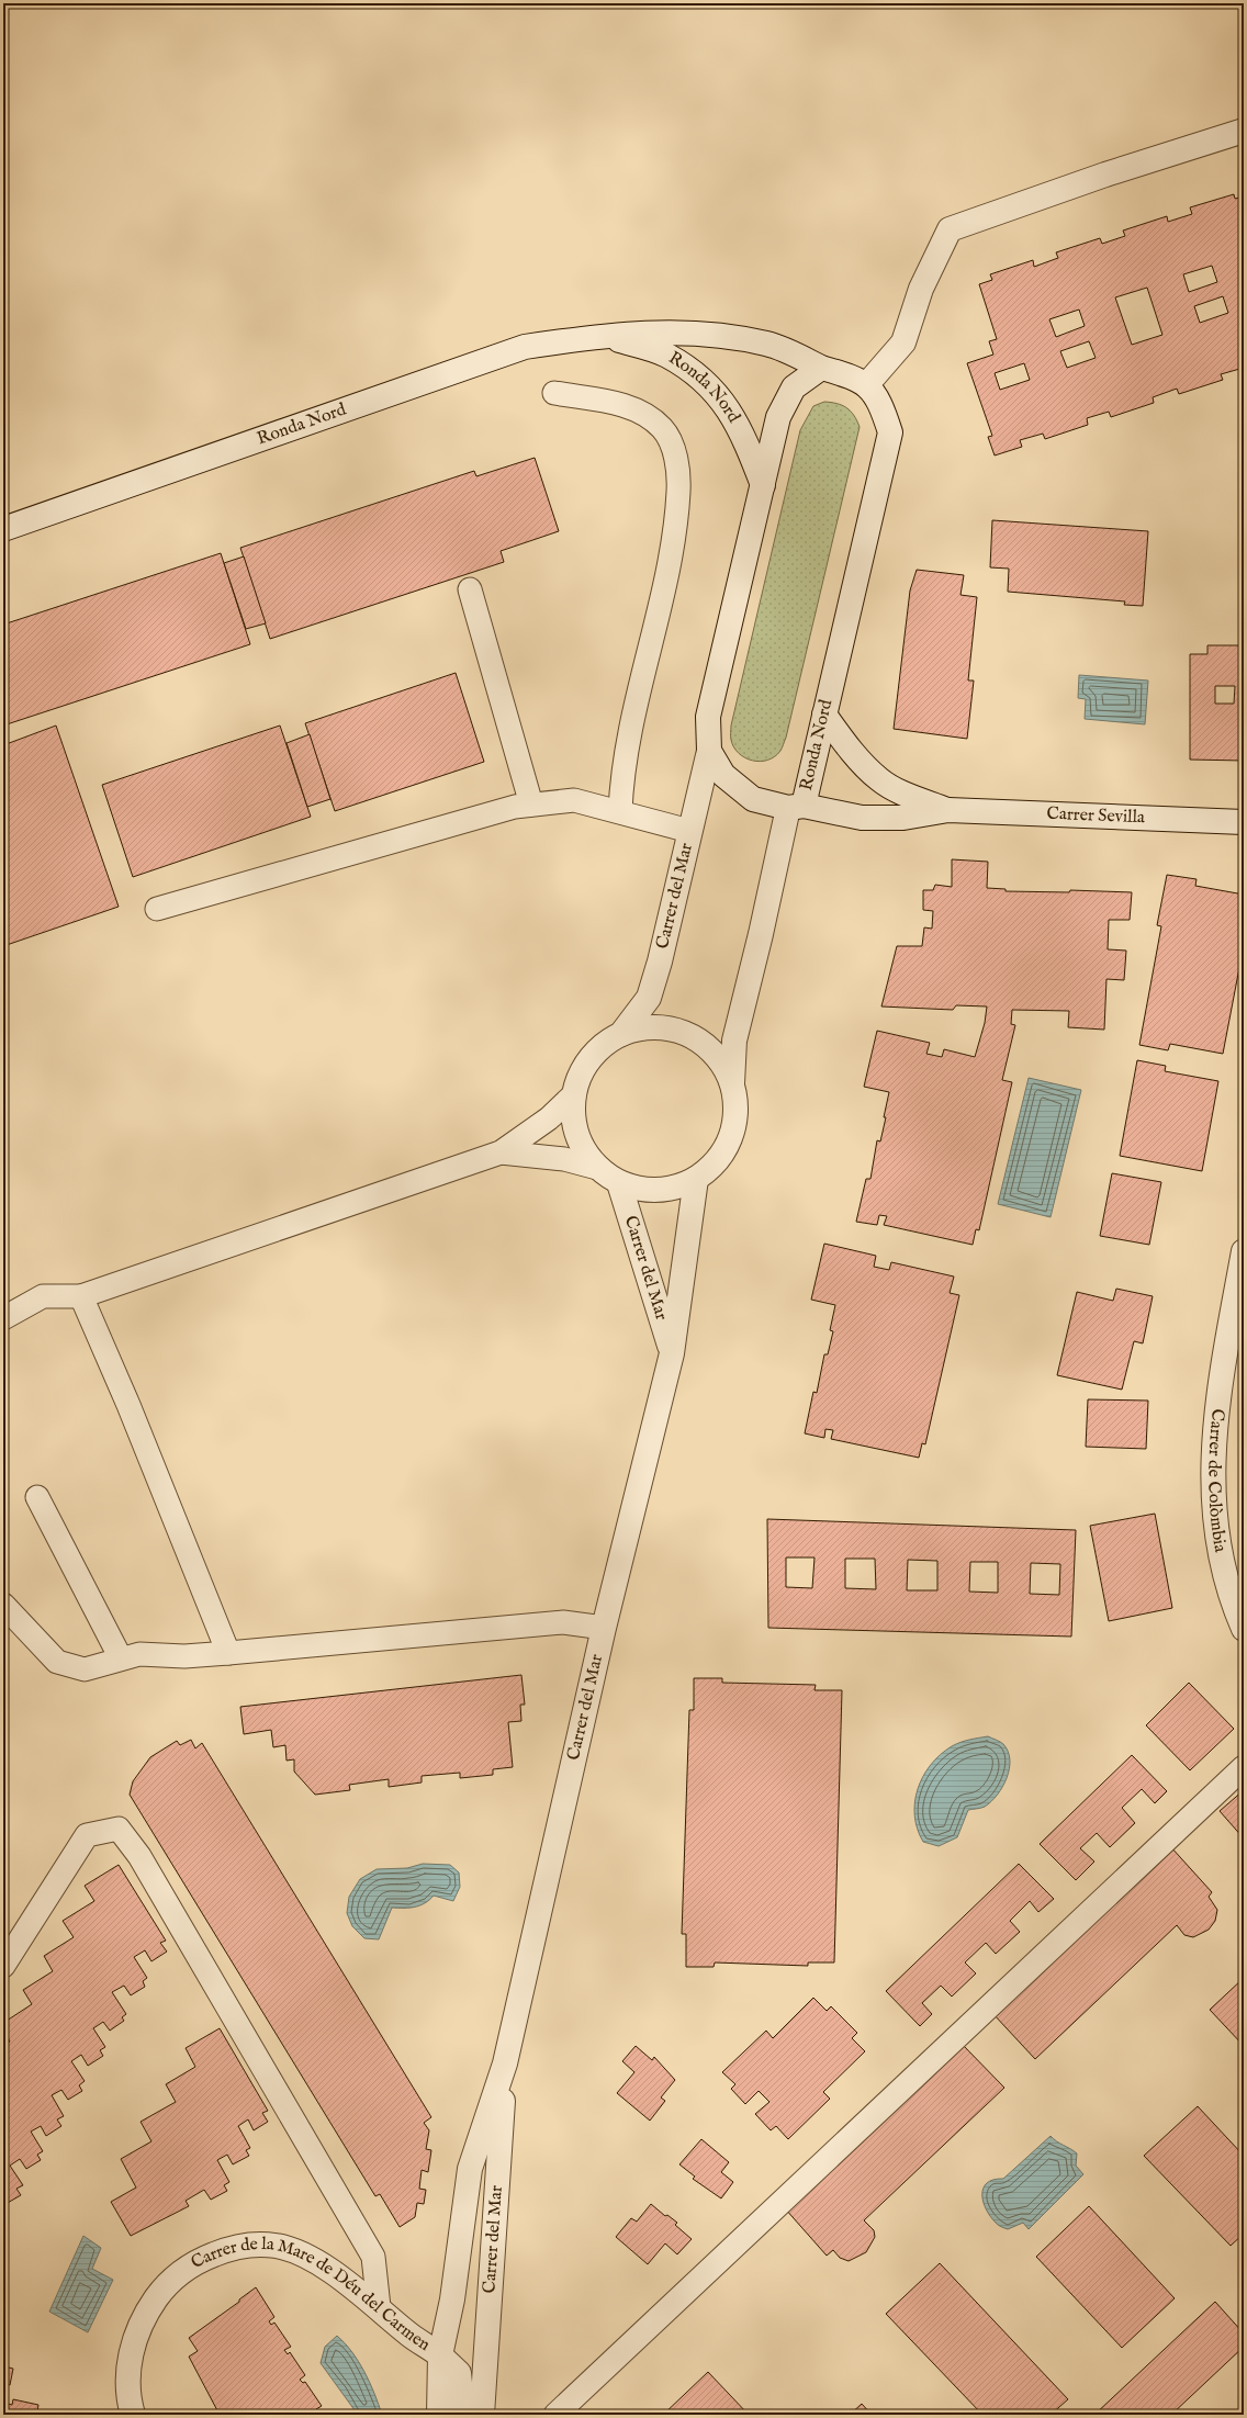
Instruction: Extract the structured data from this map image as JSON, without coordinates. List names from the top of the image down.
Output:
{
  "streets": {
    "street": [
      "Ronda Nord",
      "Carrer Sevilla",
      "Carrer del Mar",
      "Carrer de Colòmbia",
      "Carrer de la Mare de Déu del Carmen"
    ]
  },
  "crossings": [
    ["Ronda Nord", "Carrer Sevilla"],
    ["Ronda Nord", "Carrer del Mar"],
    ["Carrer del Mar", "Carrer de la Mare de Déu del Carmen"]
  ]
}
